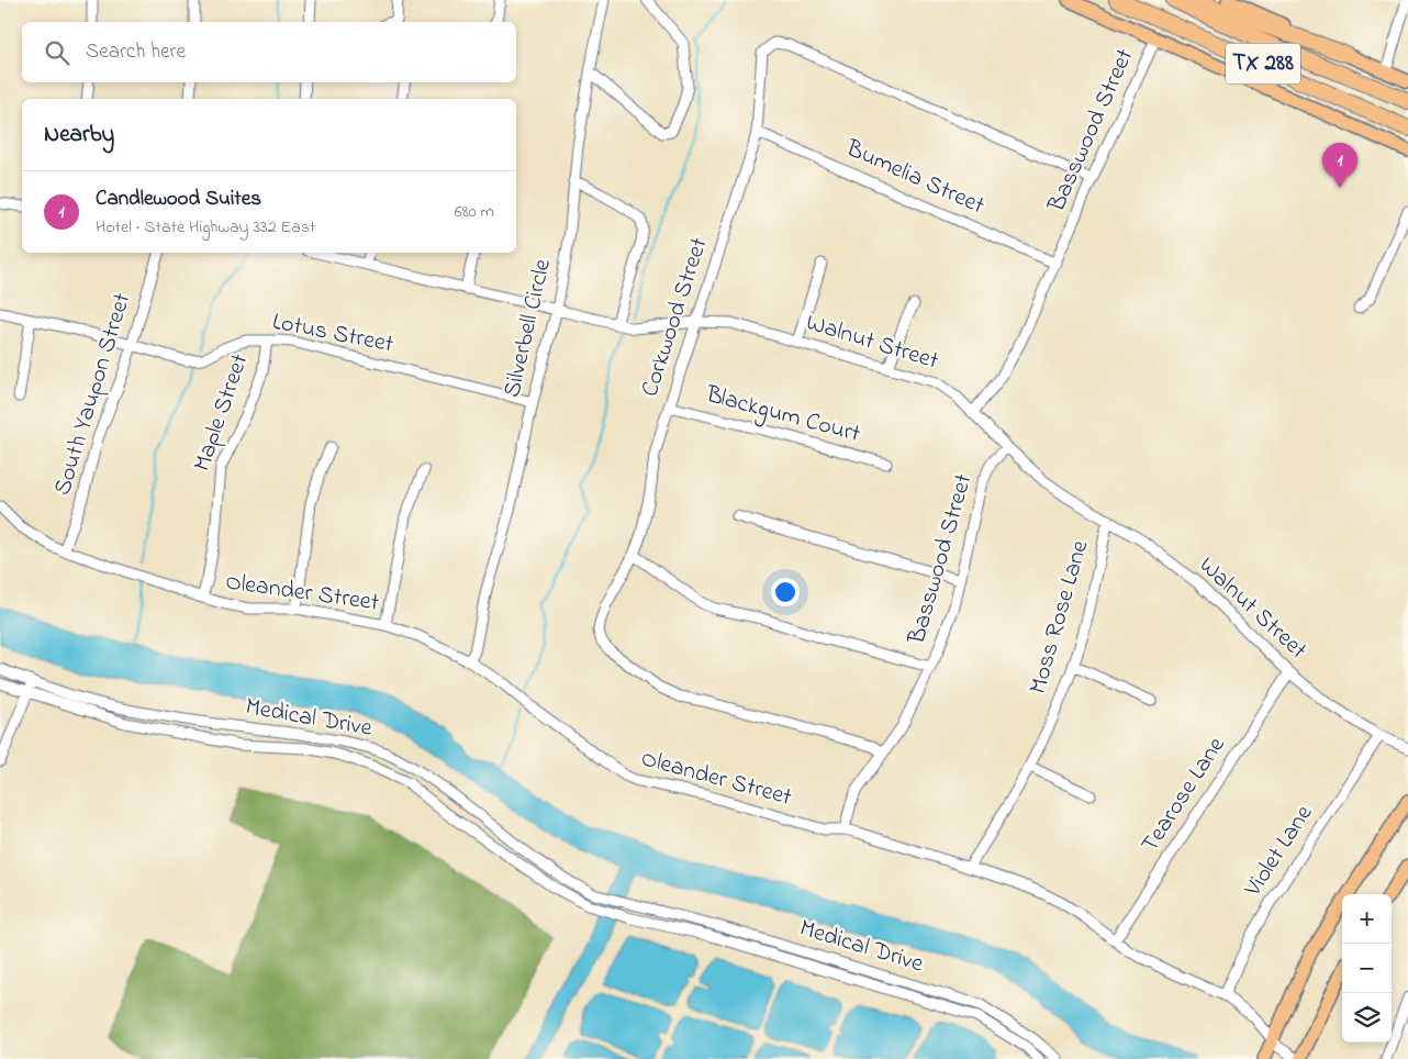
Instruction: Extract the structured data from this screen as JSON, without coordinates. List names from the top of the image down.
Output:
{
  "streets": {
    "highway": ["TX 288"],
    "street": [
      "Basswood Street",
      "Bumelia Street",
      "Corkwood Street",
      "Silverbell Circle",
      "Lotus Street",
      "Walnut Street",
      "South Yaupon Street",
      "Maple Street",
      "Blackgum Court",
      "Oleander Street",
      "Moss Rose Lane",
      "Medical Drive",
      "Tearose Lane",
      "Violet Lane"
    ]
  },
  "crossings": [
    ["Basswood Street", "Bumelia Street"],
    ["Basswood Street", "Corkwood Street"],
    ["Basswood Street", "Walnut Street"],
    ["Basswood Street", "Oleander Street"],
    ["Bumelia Street", "Corkwood Street"],
    ["Corkwood Street", "Walnut Street"],
    ["Corkwood Street", "Blackgum Court"],
    ["Silverbell Circle", "Lotus Street"],
    ["Silverbell Circle", "Walnut Street"],
    ["Silverbell Circle", "Oleander Street"],
    ["Lotus Street", "South Yaupon Street"],
    ["Lotus Street", "Maple Street"],
    ["Walnut Street", "Moss Rose Lane"],
    ["Walnut Street", "Tearose Lane"],
    ["Walnut Street", "Violet Lane"],
    ["South Yaupon Street", "Oleander Street"],
    ["Maple Street", "Oleander Street"],
    ["Oleander Street", "Moss Rose Lane"],
    ["Oleander Street", "Tearose Lane"],
    ["Oleander Street", "Violet Lane"]
  ],
  "page": {
    "search": "Search here",
    "heading": "Nearby",
    "pins": "1",
    "list": [
      {
        "mark": "1",
        "name": "Candlewood Suites",
        "note": "Hotel · State Highway 332 East",
        "value": "680 m"
      }
    ],
    "map_buttons": ["+", "−"]
  }
}
